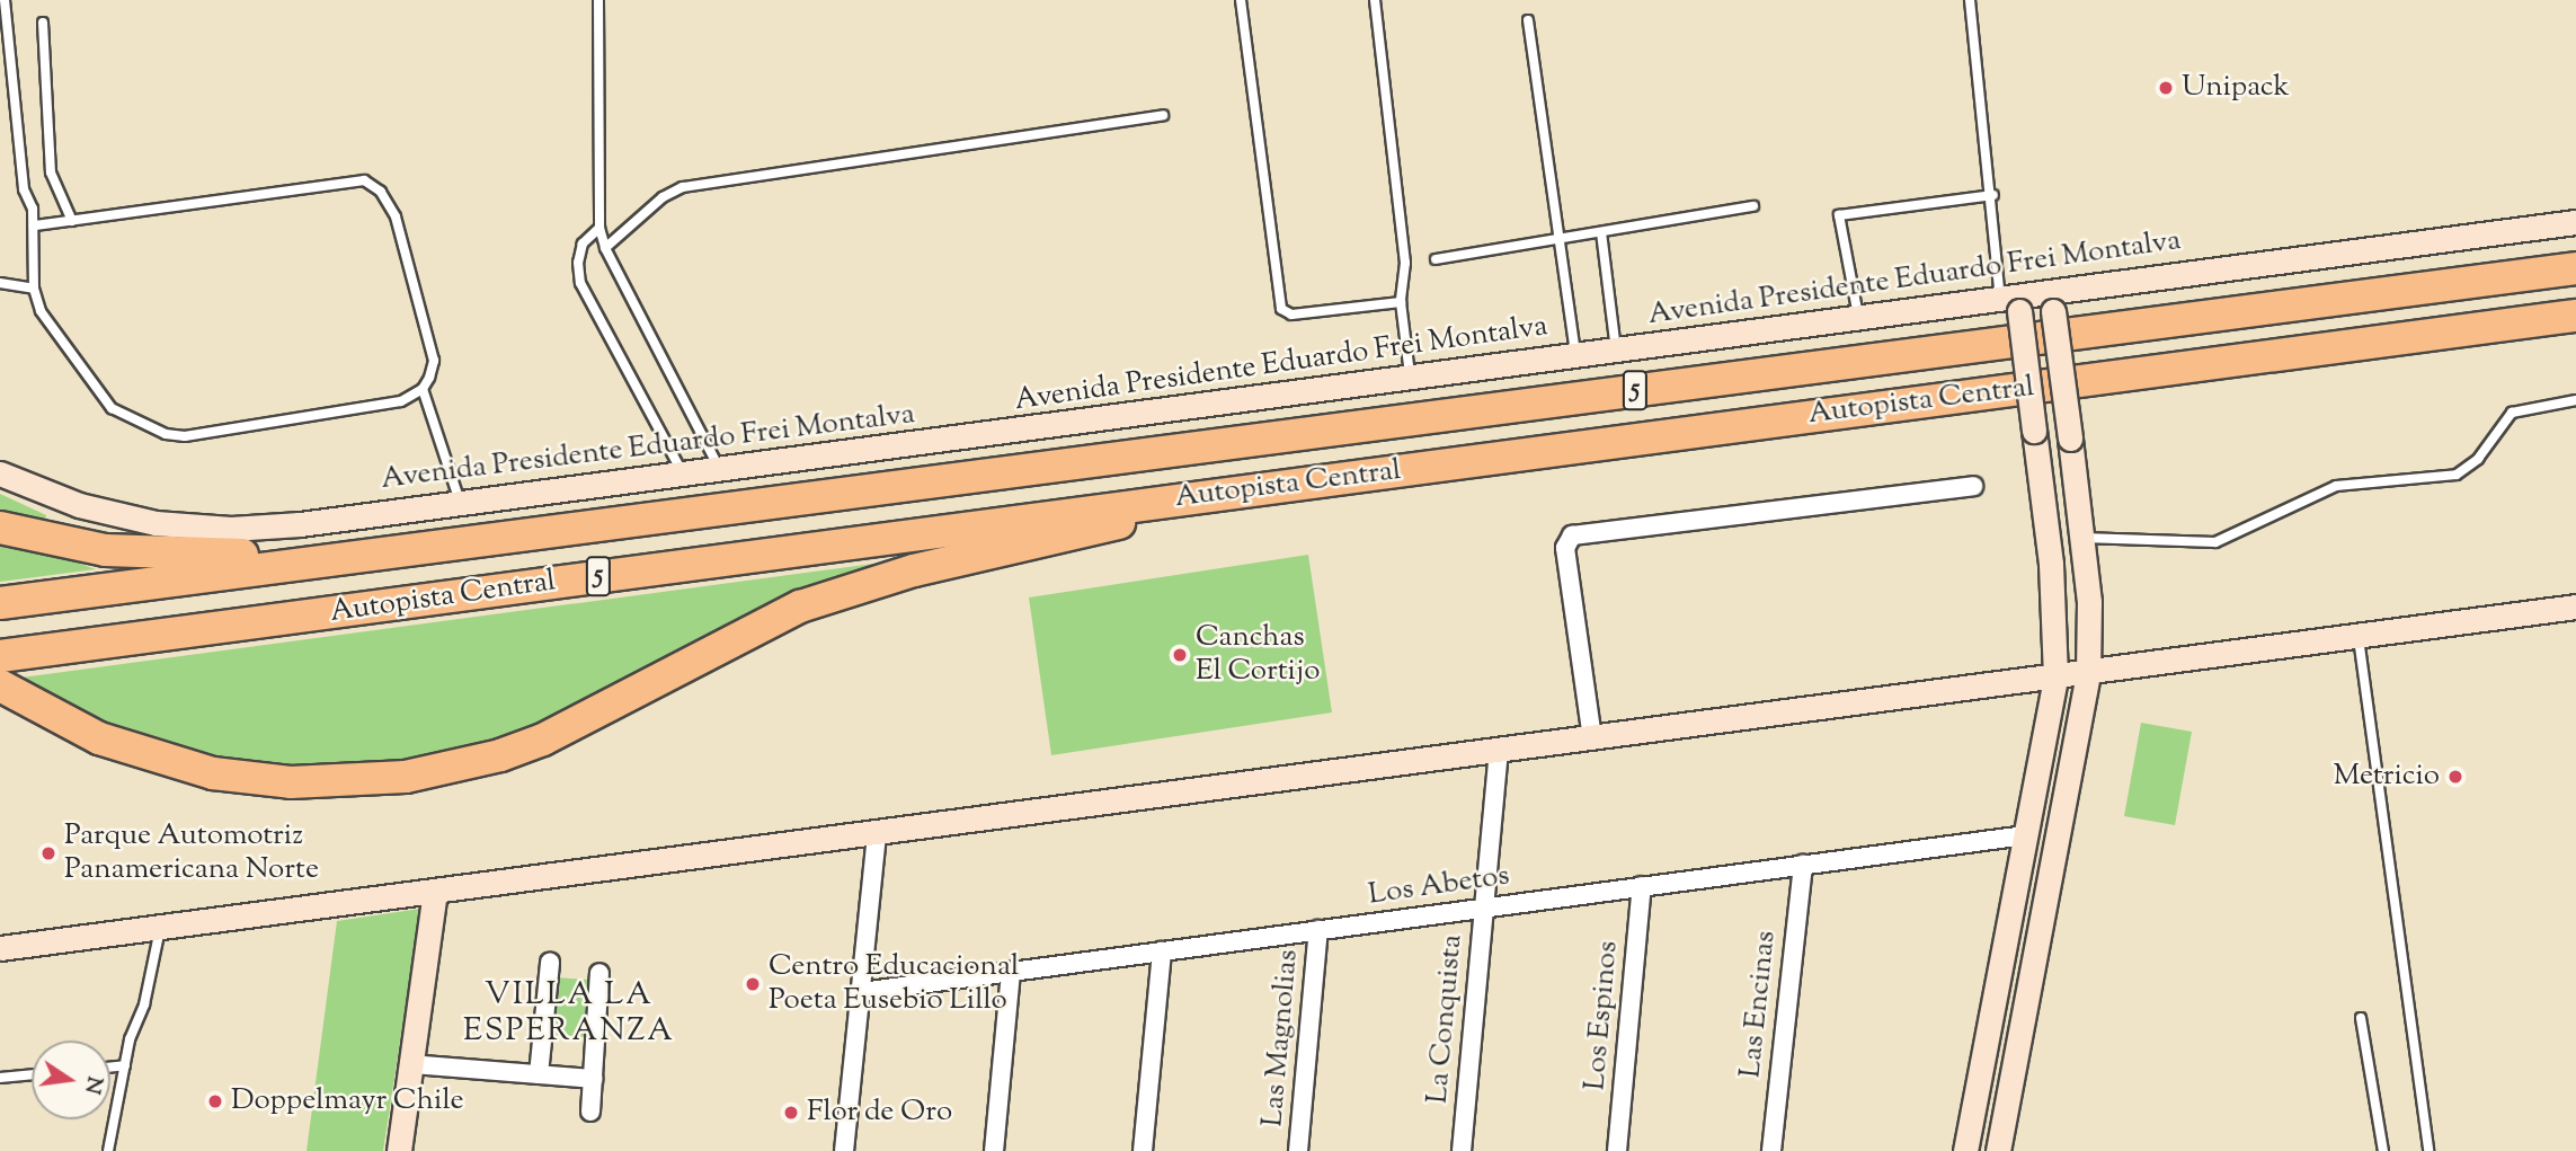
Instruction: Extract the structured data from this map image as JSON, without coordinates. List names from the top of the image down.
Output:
{
  "streets": {
    "highway": ["5", "Autopista Central"],
    "main road": ["Avenida Presidente Eduardo Frei Montalva"],
    "street": [
      "Los Abetos",
      "Las Encinas",
      "Los Espinos",
      "La Conquista",
      "Las Magnolias"
    ]
  },
  "crossings": [
    ["Los Abetos", "Las Encinas"],
    ["Los Abetos", "Los Espinos"],
    ["Los Abetos", "La Conquista"],
    ["Los Abetos", "Las Magnolias"]
  ],
  "districts": ["VILLA LA ESPERANZA"],
  "places": [
    "Unipack",
    "Canchas El Cortijo",
    "Metricio",
    "Parque Automotriz Panamericana Norte",
    "Centro Educacional Poeta Eusebio Lillo",
    "Doppelmayr Chile",
    "Flor de Oro"
  ],
  "north": "right"
}
